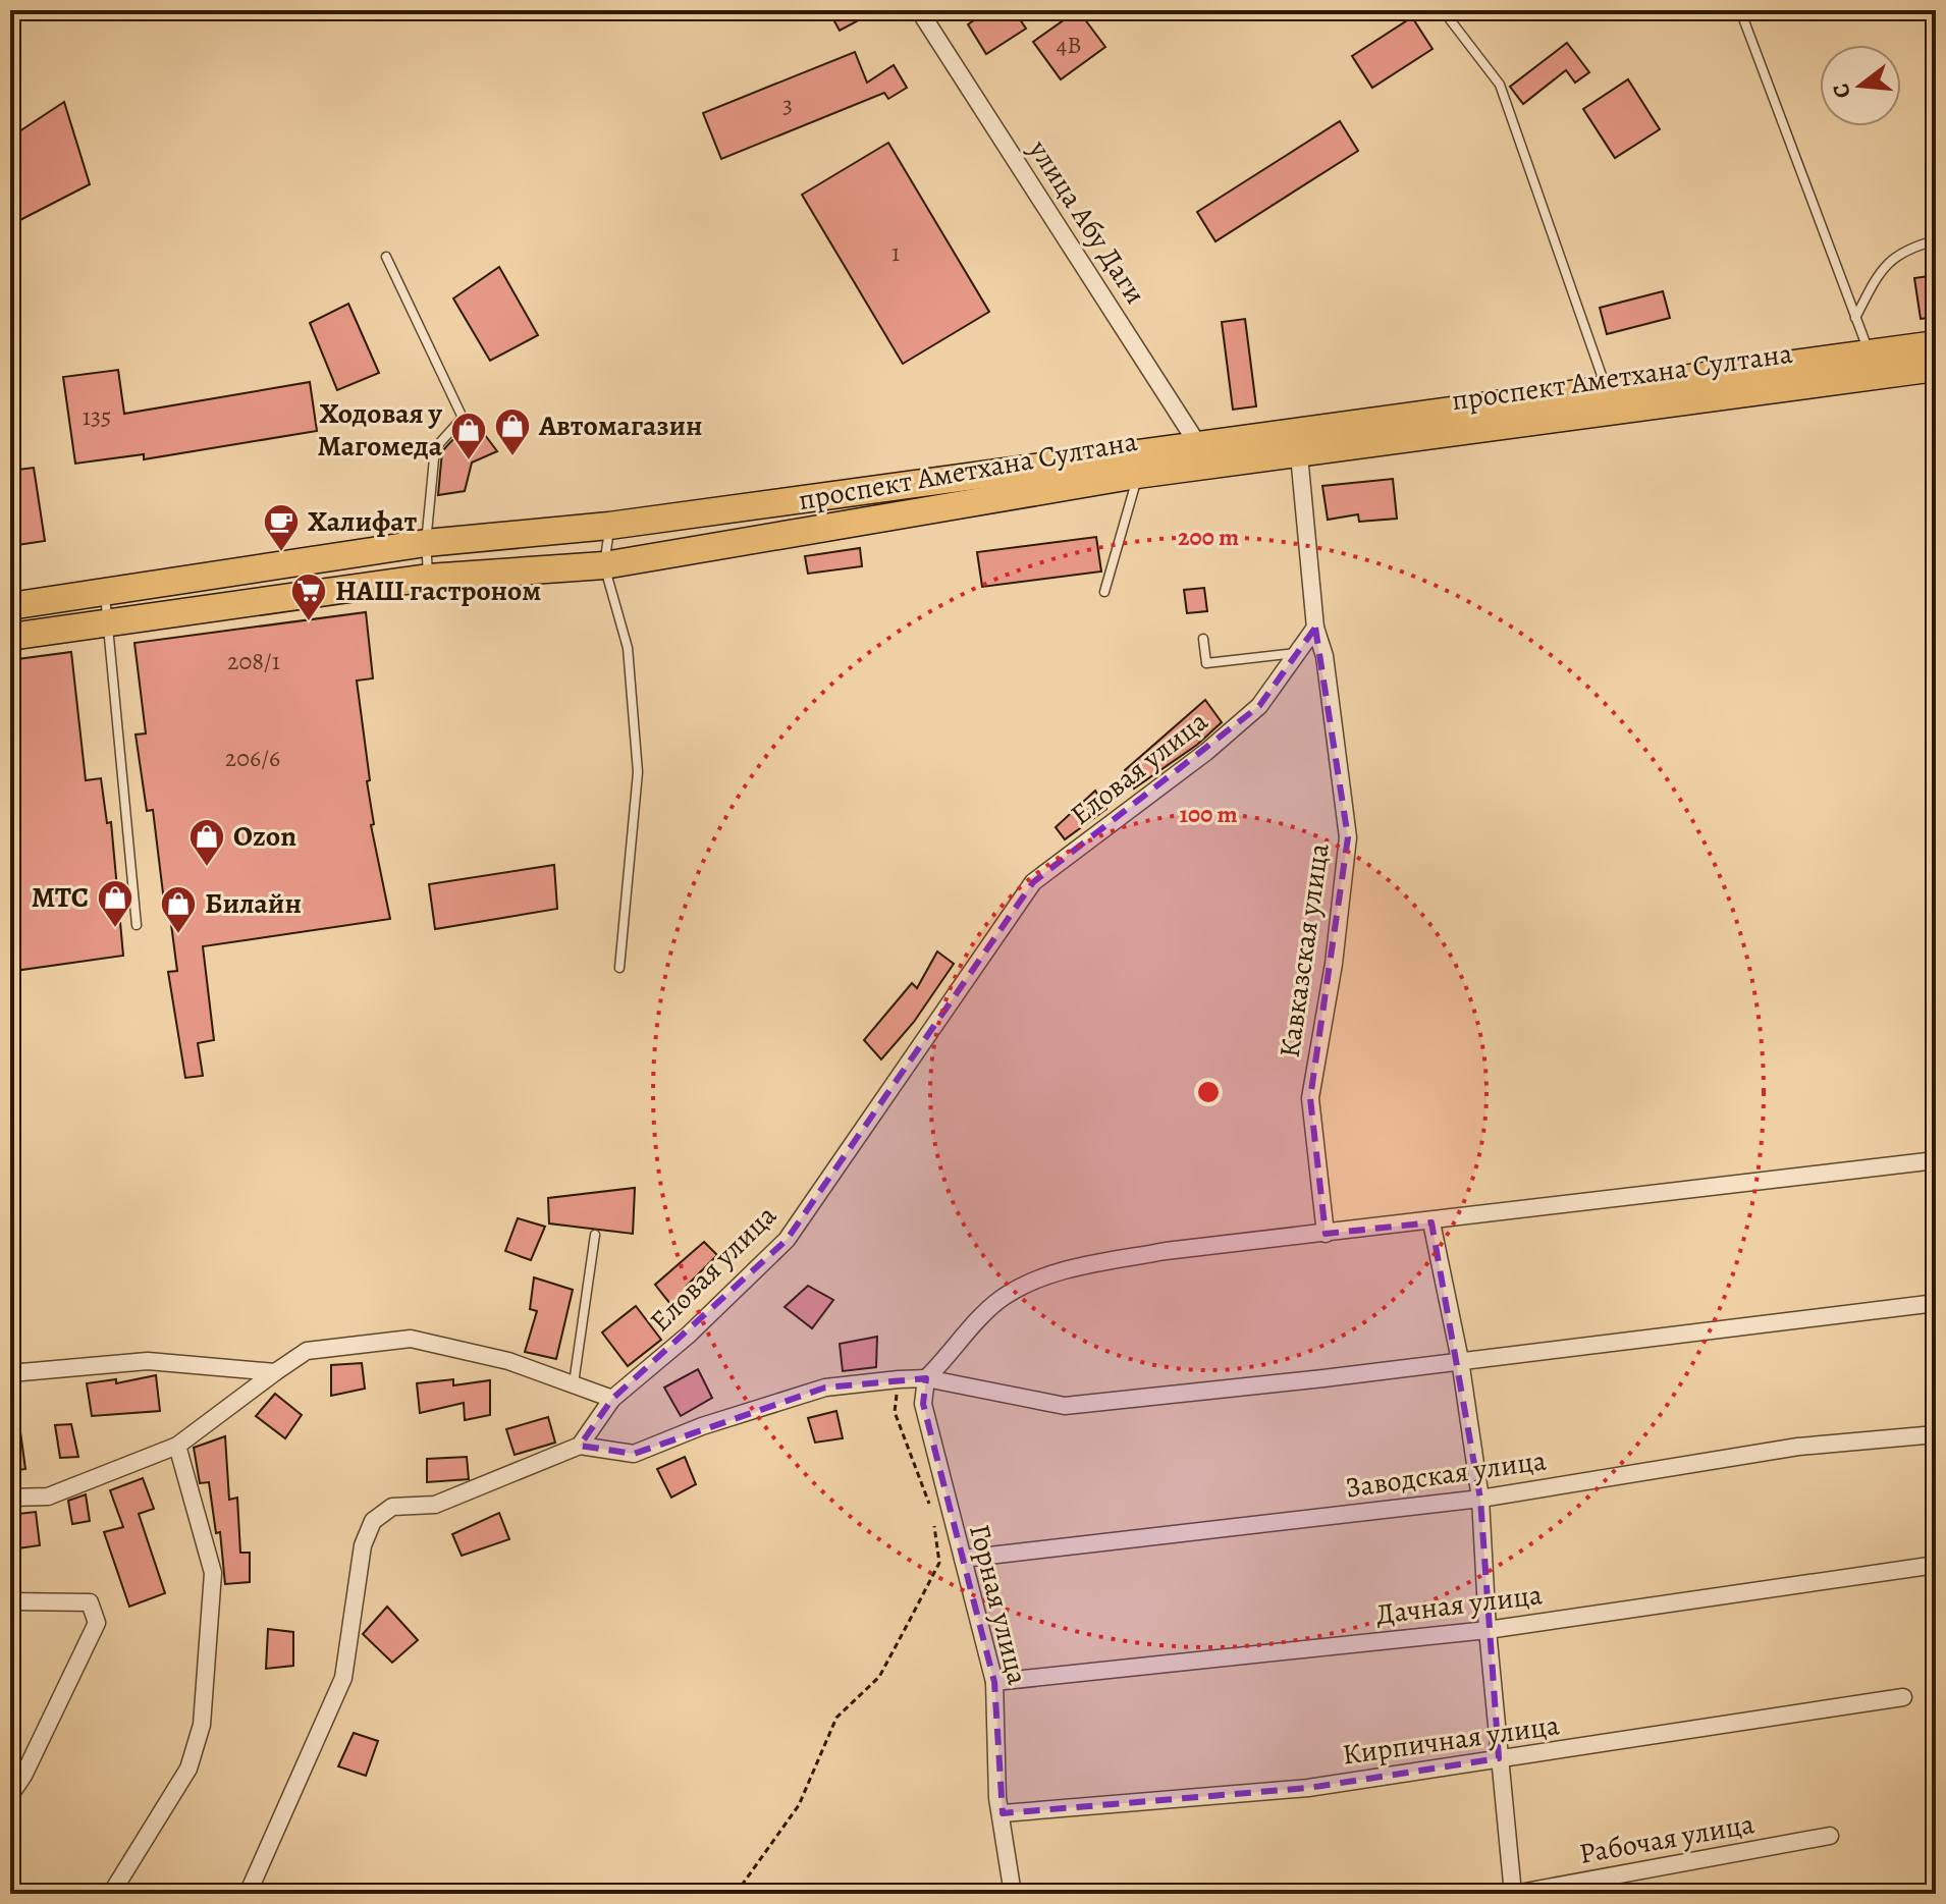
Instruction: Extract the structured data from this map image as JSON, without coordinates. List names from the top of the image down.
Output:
{
  "streets": {
    "main road": ["проспект Аметхана Султана"],
    "street": [
      "улица Абу Даги",
      "Еловая улица",
      "Кавказская улица",
      "Заводская улица",
      "Горная улица",
      "Дачная улица",
      "Кирпичная улица",
      "Рабочая улица"
    ]
  },
  "crossings": [
    ["Еловая улица", "Кавказская улица"],
    ["Заводская улица", "Горная улица"],
    ["Горная улица", "Дачная улица"],
    ["Горная улица", "Кирпичная улица"]
  ],
  "places": {
    "shop": [
      "Автомагазин",
      "Ходовая у Магомеда",
      "Ozon",
      "МТС",
      "Билайн"
    ],
    "cafe": ["Халифат"],
    "supermarket": ["НАШ гастроном"]
  },
  "house_numbers": [
    "4В",
    "3",
    "1",
    "135",
    "208/1",
    "206/6"
  ],
  "north": "left",
  "rings": ["200 m", "100 m"]
}
